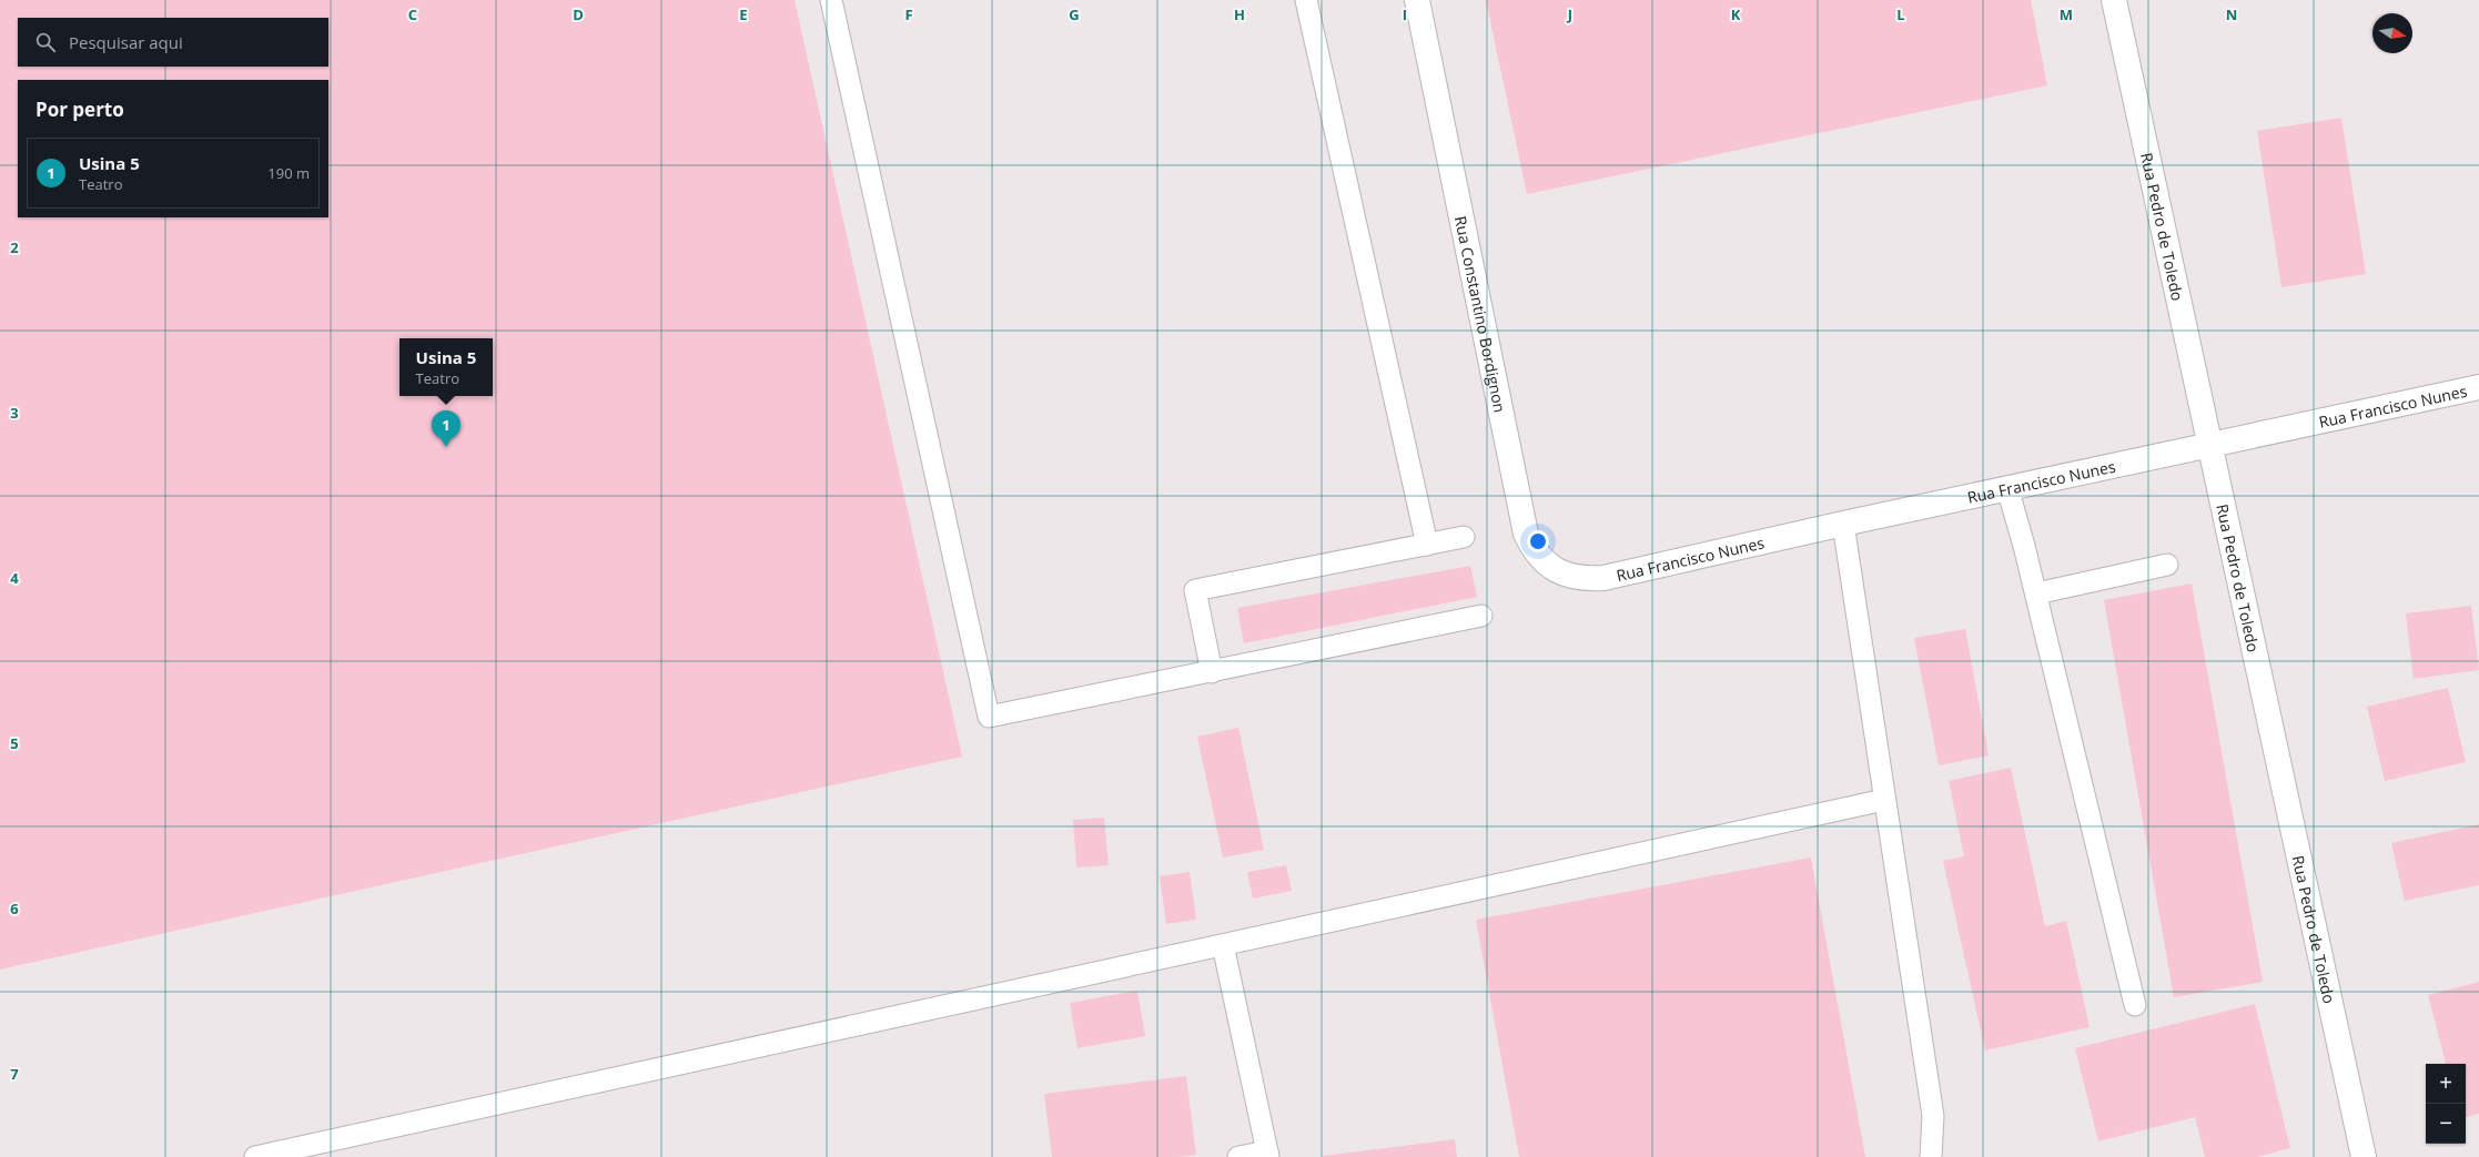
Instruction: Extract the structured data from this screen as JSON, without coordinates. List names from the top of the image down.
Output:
{
  "streets": {
    "street": ["Rua Pedro de Toledo", "Rua Constantino Bordignon", "Rua Francisco Nunes"]
  },
  "crossings": [
    ["Rua Pedro de Toledo", "Rua Francisco Nunes"],
    ["Rua Constantino Bordignon", "Rua Francisco Nunes"]
  ],
  "north": "right",
  "page": {
    "search": "Pesquisar aqui",
    "heading": "Por perto",
    "list": [
      {
        "mark": "1",
        "name": "Usina 5",
        "note": "Teatro",
        "value": "190 m"
      }
    ],
    "popup": ["Usina 5", "Teatro"],
    "pins": "1",
    "map_buttons": ["+", "−"]
  },
  "grid": {
    "columns": [
      "C",
      "D",
      "E",
      "F",
      "G",
      "H",
      "I",
      "J",
      "K",
      "L",
      "M",
      "N"
    ],
    "rows": [
      "2",
      "3",
      "4",
      "5",
      "6",
      "7"
    ]
  }
}
